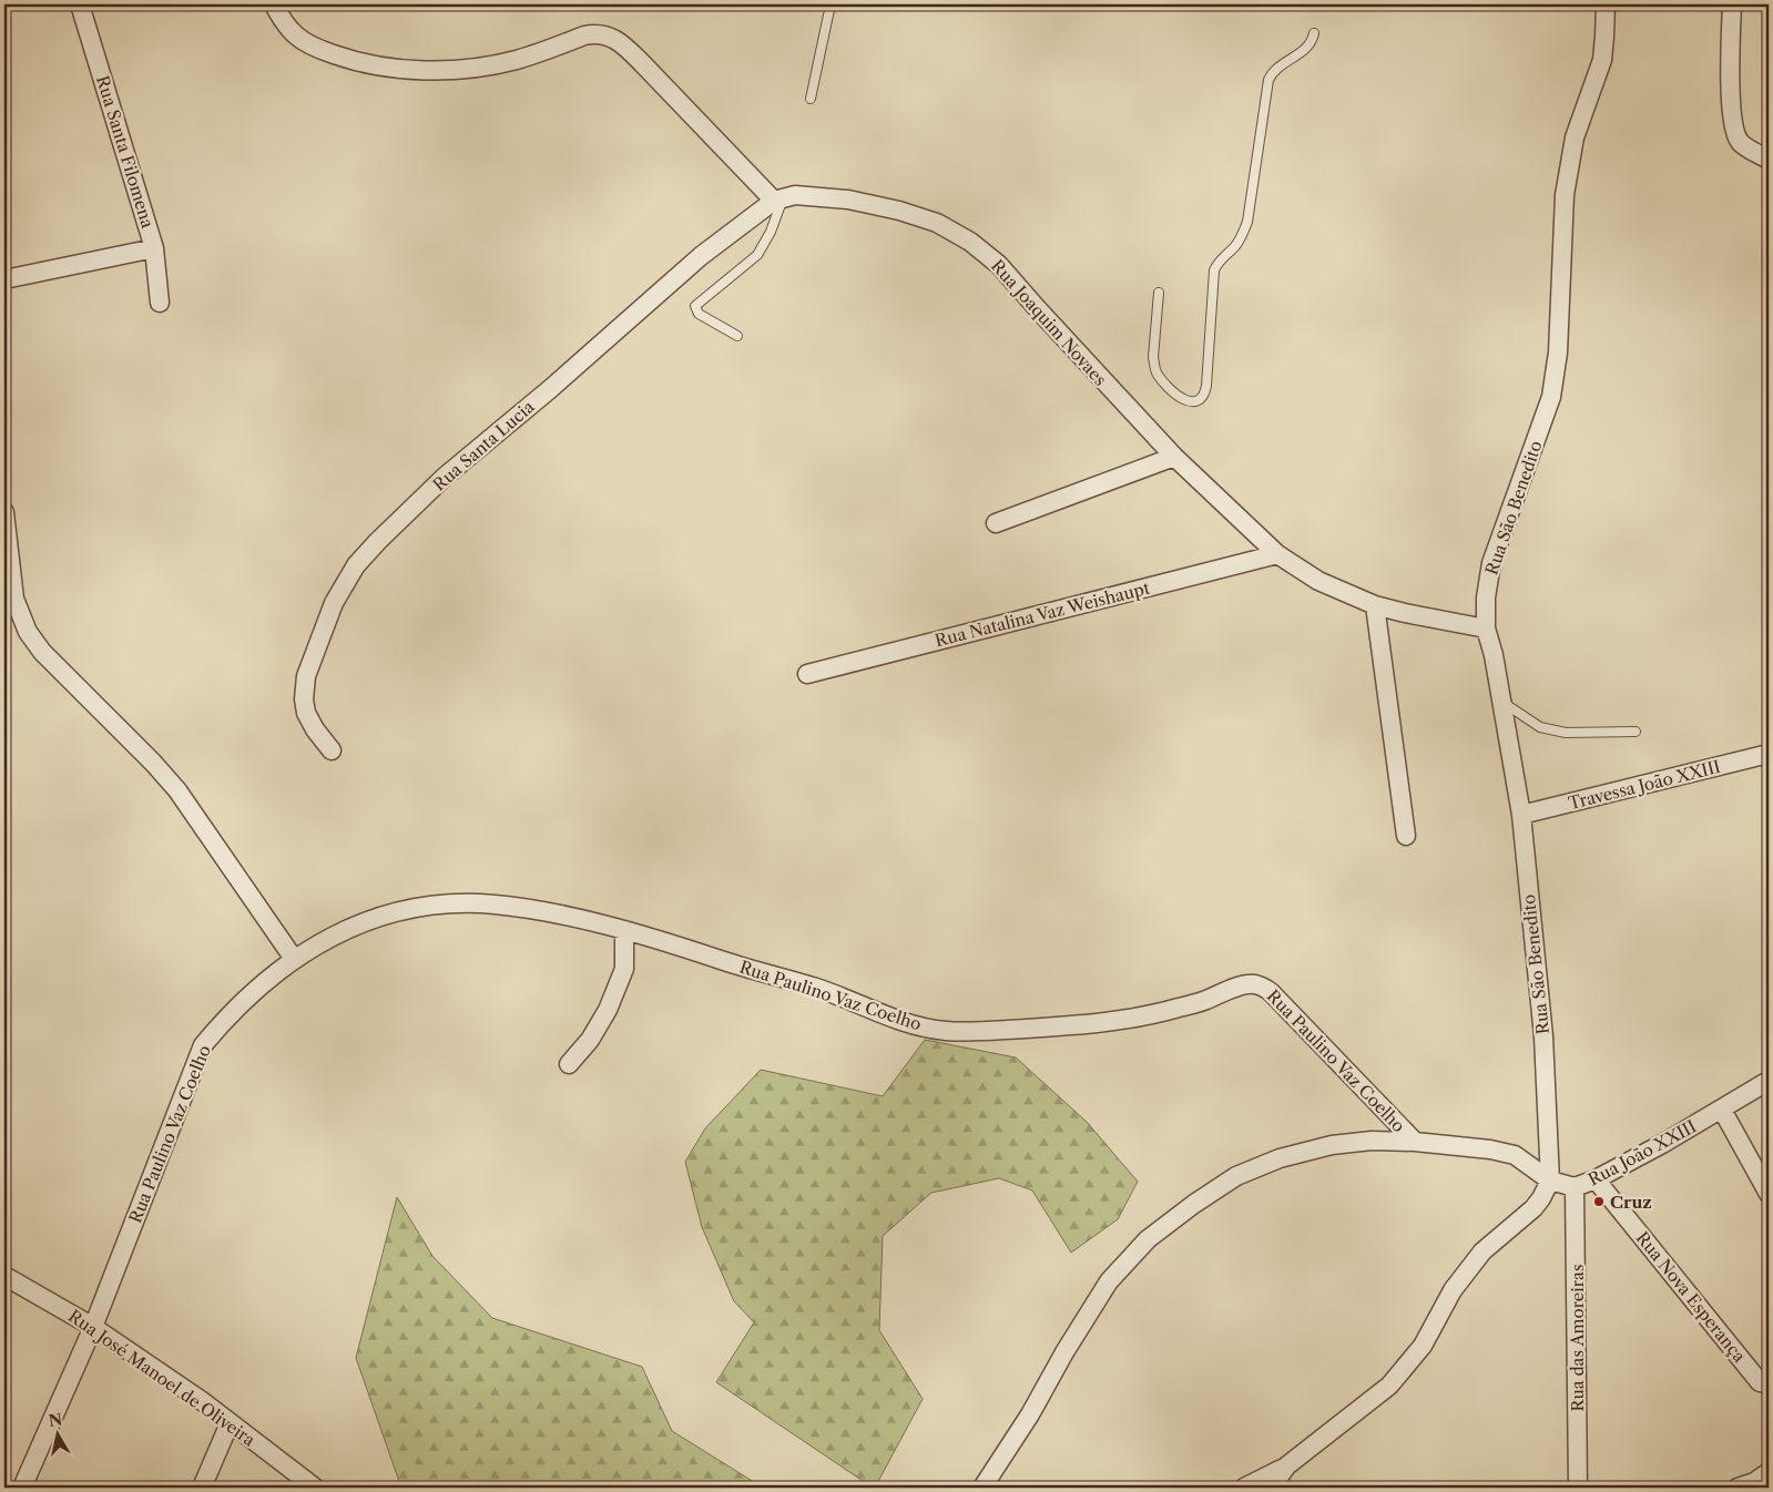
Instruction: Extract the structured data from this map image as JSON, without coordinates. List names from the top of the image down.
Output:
{
  "streets": {
    "street": [
      "Rua Santa Filomena",
      "Rua Joaquim Novaes",
      "Rua Santa Lucia",
      "Rua São Benedito",
      "Rua Natalina Vaz Weishaupt",
      "Travessa João XXIII",
      "Rua Paulino Vaz Coelho",
      "Rua João XXIII",
      "Rua Nova Esperança",
      "Rua das Amoreiras",
      "Rua José Manoel de Oliveira"
    ]
  },
  "crossings": [
    ["Rua Joaquim Novaes", "Rua Santa Lucia"],
    ["Rua Joaquim Novaes", "Rua São Benedito"],
    ["Rua Joaquim Novaes", "Rua Natalina Vaz Weishaupt"],
    ["Rua São Benedito", "Travessa João XXIII"],
    ["Rua São Benedito", "Rua João XXIII"],
    ["Rua Paulino Vaz Coelho", "Rua João XXIII"],
    ["Rua Paulino Vaz Coelho", "Rua José Manoel de Oliveira"],
    ["Rua João XXIII", "Rua Nova Esperança"],
    ["Rua João XXIII", "Rua das Amoreiras"]
  ],
  "places": ["Cruz"],
  "north": "top"
}
